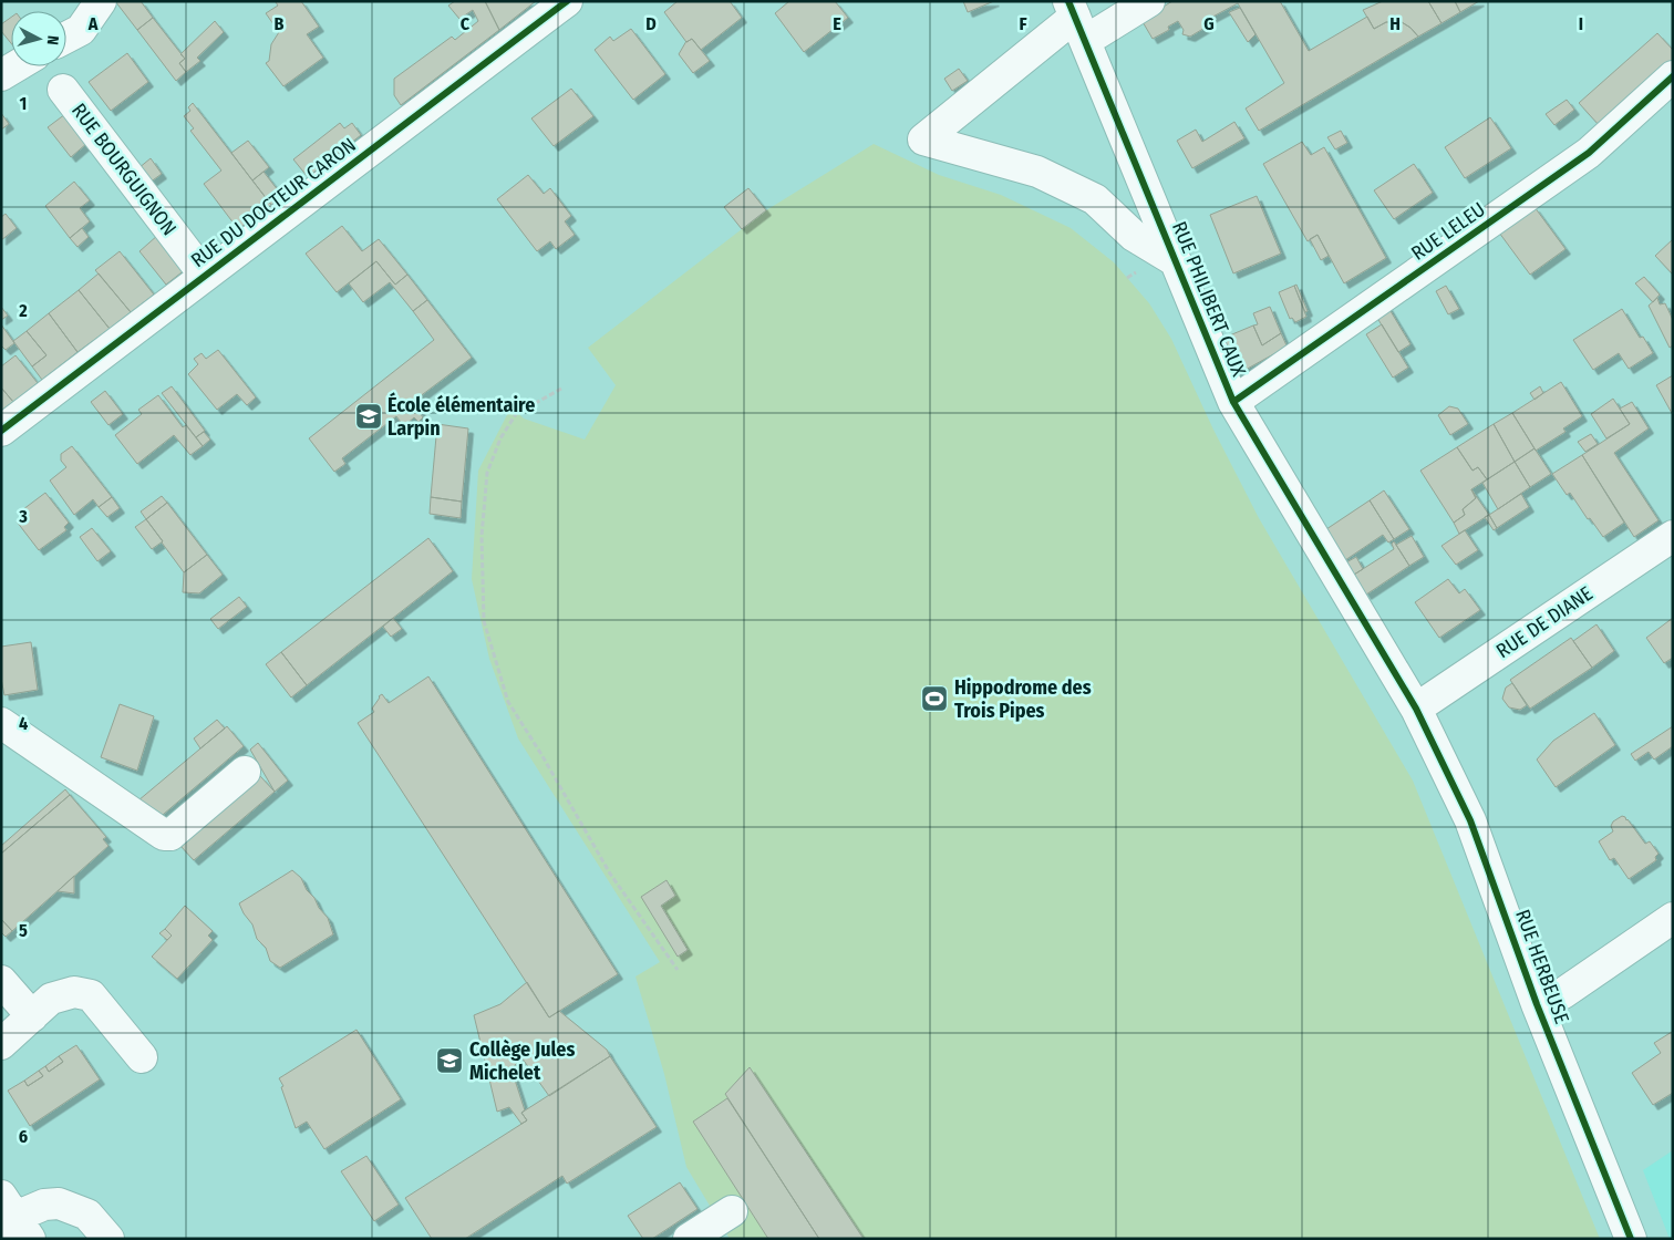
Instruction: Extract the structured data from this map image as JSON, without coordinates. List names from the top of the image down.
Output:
{
  "streets": {
    "street": [
      "RUE BOURGUIGNON",
      "RUE DU DOCTEUR CARON",
      "RUE LELEU",
      "RUE PHILIBERT CAUX",
      "RUE DE DIANE",
      "RUE HERBEUSE"
    ]
  },
  "crossings": [
    ["RUE BOURGUIGNON", "RUE DU DOCTEUR CARON"],
    ["RUE LELEU", "RUE PHILIBERT CAUX"],
    ["RUE PHILIBERT CAUX", "RUE DE DIANE"],
    ["RUE PHILIBERT CAUX", "RUE HERBEUSE"],
    ["RUE DE DIANE", "RUE HERBEUSE"]
  ],
  "places": {
    "school or university": ["École élémentaire Larpin", "Collège Jules Michelet"],
    "sports": ["Hippodrome des Trois Pipes"]
  },
  "north": "right",
  "grid": {
    "columns": [
      "A",
      "B",
      "C",
      "D",
      "E",
      "F",
      "G",
      "H",
      "I"
    ],
    "rows": [
      "1",
      "2",
      "3",
      "4",
      "5",
      "6"
    ]
  }
}
